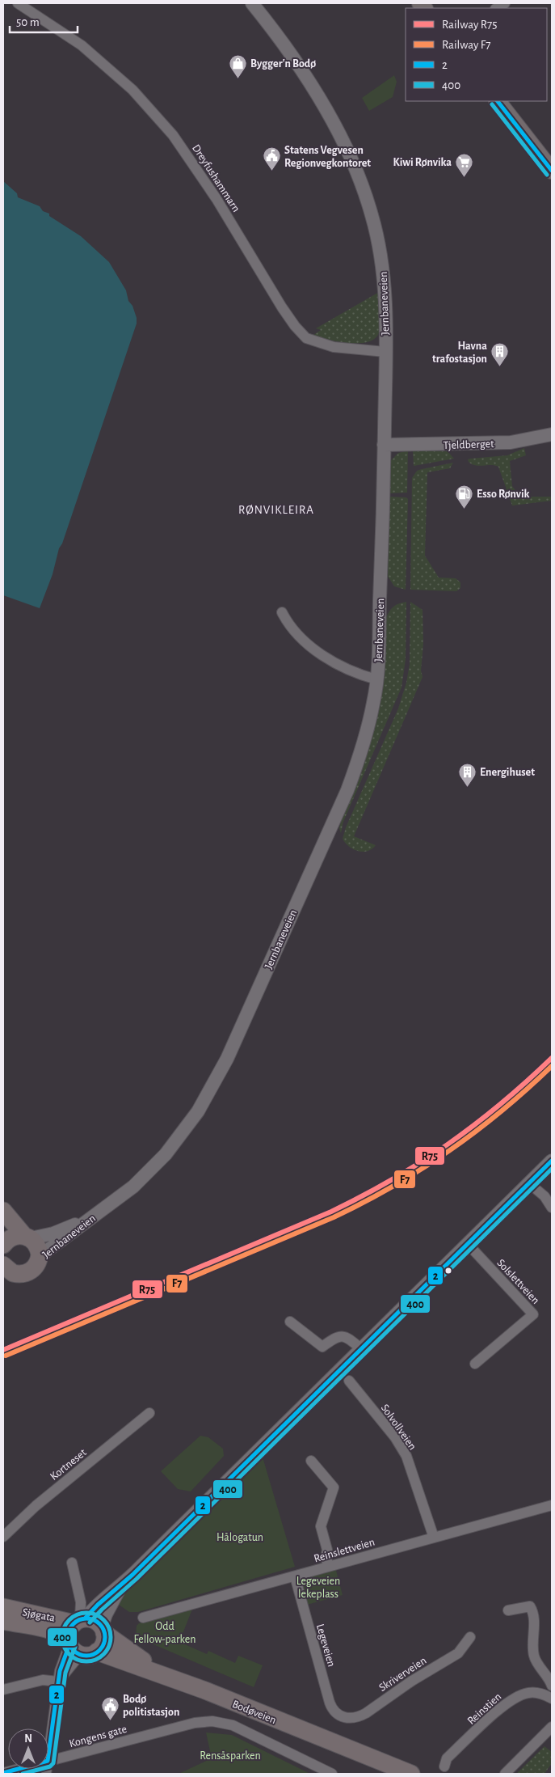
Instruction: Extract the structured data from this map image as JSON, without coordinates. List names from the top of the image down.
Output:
{
  "streets": {
    "highway": ["Jernbaneveien", "Sjøgata", "Bodøveien"],
    "street": [
      "Dreyfushammarn",
      "Tjeldberget",
      "Solslettveien",
      "Solvollveien",
      "Kortneset",
      "Reinslettveien",
      "Legeveien",
      "Skriverveien",
      "Reinstien",
      "Kongens gate"
    ]
  },
  "crossings": [
    ["Dreyfushammarn", "Jernbaneveien"],
    ["Jernbaneveien", "Tjeldberget"],
    ["Solvollveien", "Reinslettveien"],
    ["Reinslettveien", "Legeveien"],
    ["Sjøgata", "Bodøveien"],
    ["Legeveien", "Skriverveien"]
  ],
  "districts": ["RØNVIKLEIRA"],
  "parks": [
    "Hålogatun",
    "Legeveien lekeplass",
    "Odd Fellow-parken",
    "Rensåsparken"
  ],
  "places": {
    "shop": ["Bygger'n Bodø"],
    "public building": ["Statens Vegvesen Regionvegkontoret", "Bodø politistasjon"],
    "supermarket": ["Kiwi Rønvika"],
    "building": ["Havna trafostasjon", "Energihuset"],
    "fuel station": ["Esso Rønvik"]
  },
  "lines": [
    "transit line 2",
    "transit line 400",
    "rail line R75",
    "rail line F7"
  ],
  "legend": [
    "Railway R75",
    "Railway F7",
    "2",
    "400"
  ],
  "scale_bar": "50 m",
  "north": "top"
}
